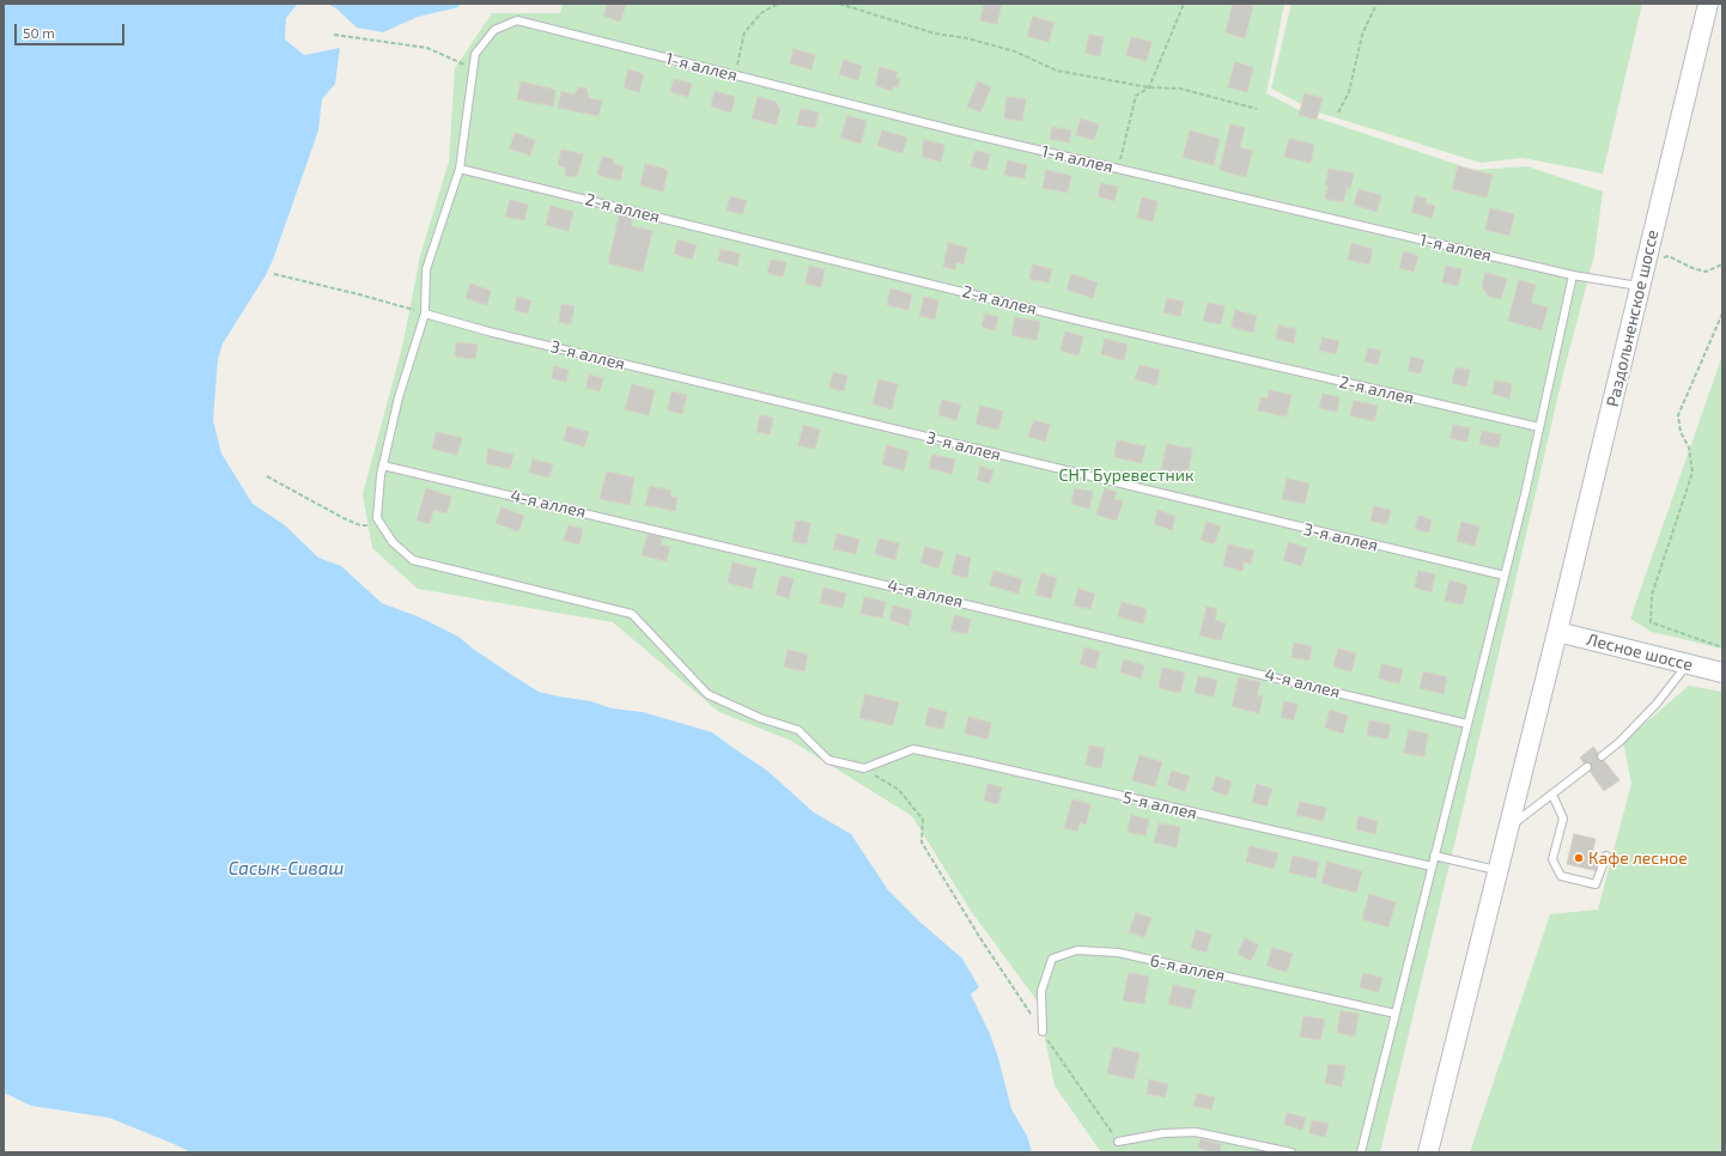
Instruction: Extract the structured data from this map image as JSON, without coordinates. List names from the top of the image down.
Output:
{
  "streets": {
    "main road": ["Раздольненское шоссе", "Лесное шоссе"],
    "lane": [
      "1-я аллея",
      "2-я аллея",
      "3-я аллея",
      "4-я аллея",
      "5-я аллея",
      "6-я аллея"
    ]
  },
  "crossings": [
    ["1-я аллея", "Раздольненское шоссе"],
    ["Раздольненское шоссе", "Лесное шоссе"]
  ],
  "water": ["Сасык-Сиваш"],
  "parks": ["СНТ Буревестник"],
  "places": ["Кафе лесное"],
  "scale_bar": "50 m"
}
